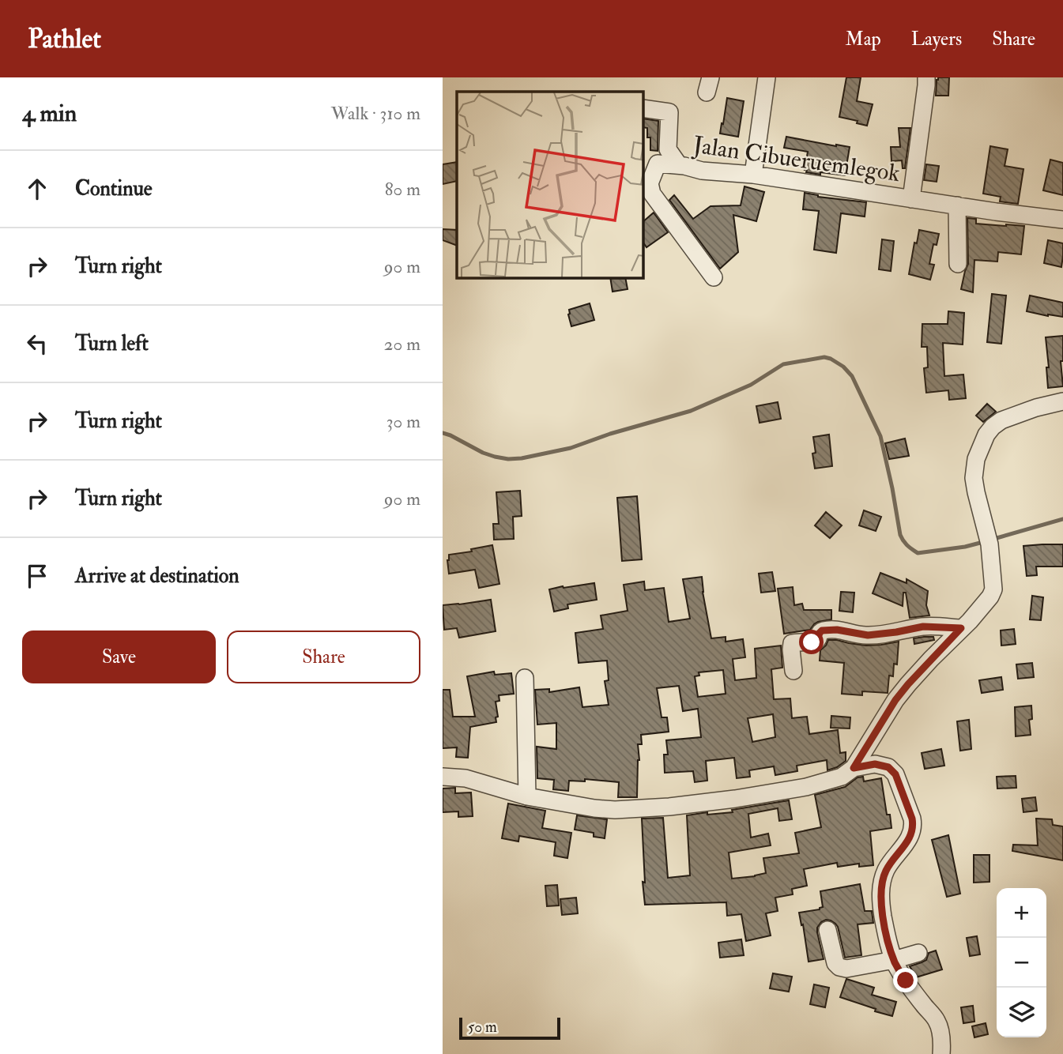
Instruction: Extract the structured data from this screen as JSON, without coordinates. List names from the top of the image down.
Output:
{
  "streets": {
    "street": ["Jalan Cibueruemlegok"]
  },
  "scale_bar": "50 m",
  "page": {
    "header": "Pathlet",
    "nav": ["Map", "Layers", "Share"],
    "heading": ["4 min", "Walk · 310 m"],
    "list": [
      ["Continue", "80 m"],
      ["Turn right", "90 m"],
      ["Turn left", "20 m"],
      ["Turn right", "30 m"],
      ["Turn right", "90 m"],
      "Arrive at destination"
    ],
    "buttons": ["Save", "Share"],
    "map_buttons": ["+", "−"],
    "scale": "50 m"
  }
}
